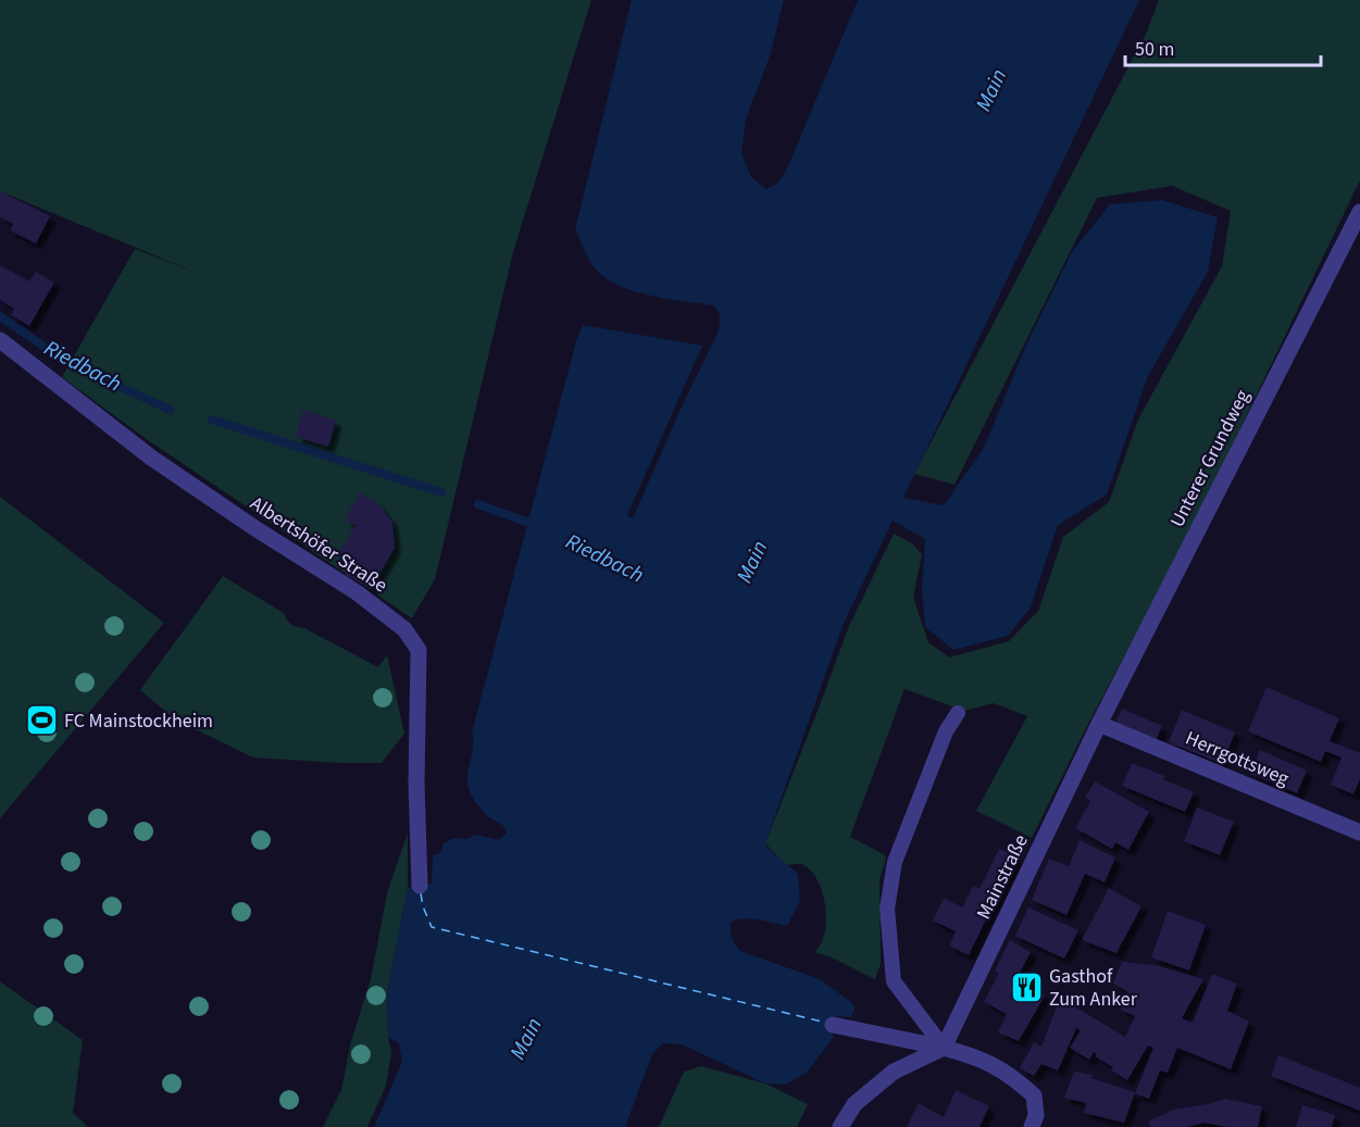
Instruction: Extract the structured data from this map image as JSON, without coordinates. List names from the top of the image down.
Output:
{
  "streets": {
    "street": [
      "Unterer Grundweg",
      "Albertshöfer Straße",
      "Herrgottsweg",
      "Mainstraße"
    ]
  },
  "crossings": [
    ["Unterer Grundweg", "Herrgottsweg"],
    ["Unterer Grundweg", "Mainstraße"],
    ["Herrgottsweg", "Mainstraße"]
  ],
  "water": ["Main", "Riedbach"],
  "places": {
    "sports": ["FC Mainstockheim"],
    "restaurant": ["Gasthof Zum Anker"]
  },
  "scale_bar": "50 m"
}
